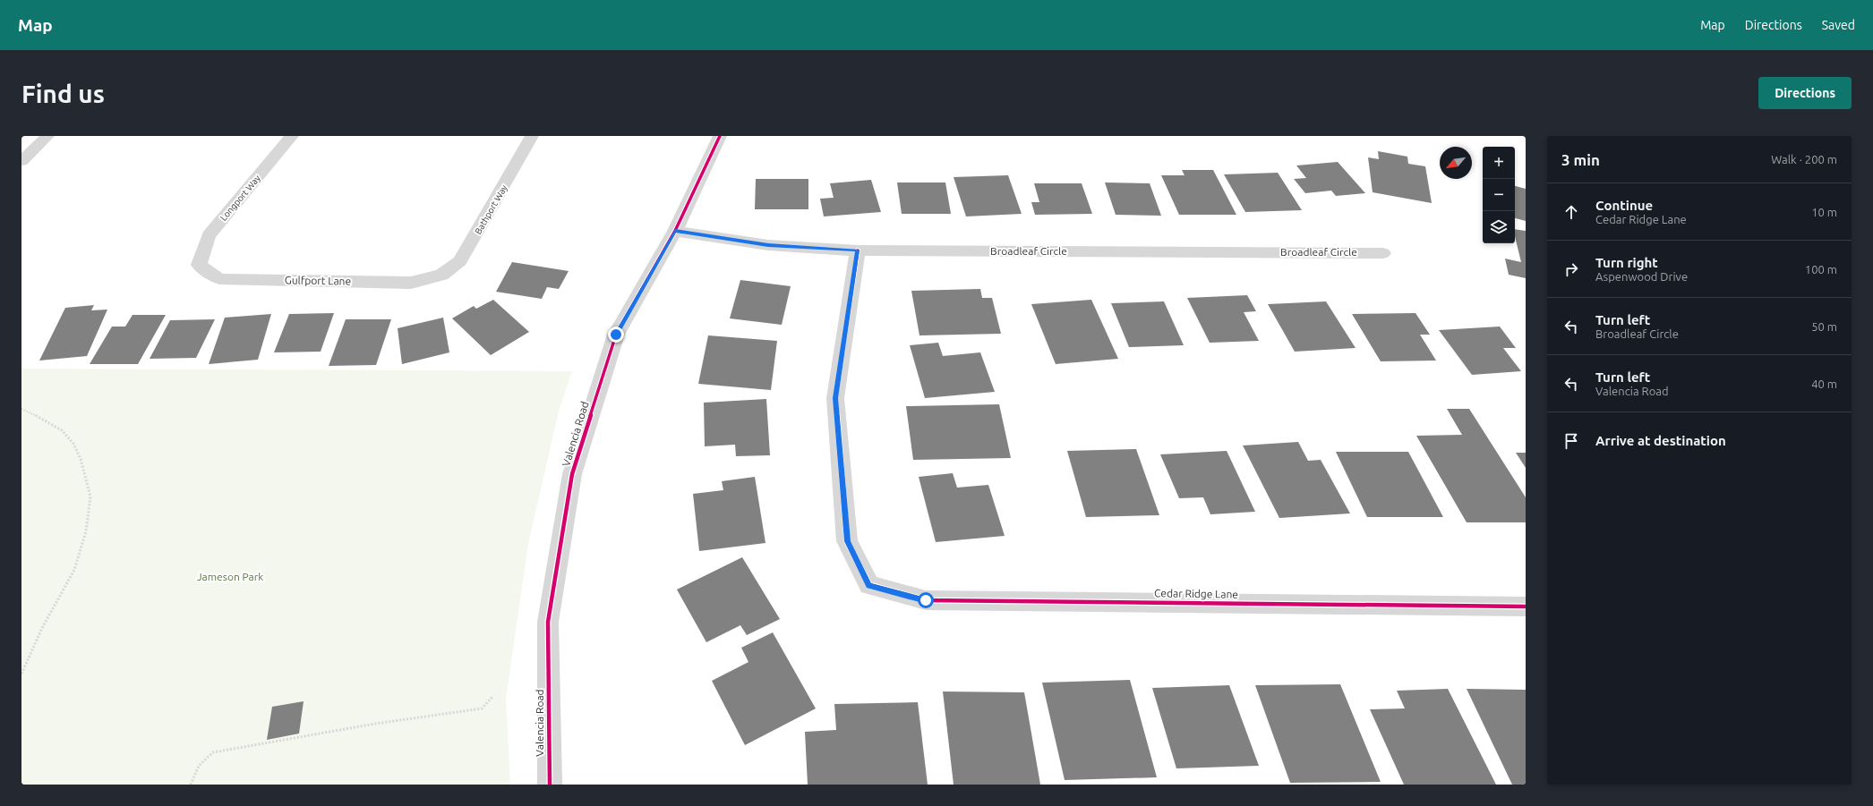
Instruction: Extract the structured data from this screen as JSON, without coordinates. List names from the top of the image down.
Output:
{
  "streets": {
    "street": [
      "Longport Way",
      "Bathport Way",
      "Broadleaf Circle",
      "Gulfport Lane",
      "Valencia Road",
      "Cedar Ridge Lane"
    ]
  },
  "crossings": [
    ["Longport Way", "Gulfport Lane"],
    ["Bathport Way", "Gulfport Lane"],
    ["Broadleaf Circle", "Valencia Road"],
    ["Broadleaf Circle", "Cedar Ridge Lane"]
  ],
  "parks": ["Jameson Park"],
  "north": "bottom left",
  "page": {
    "header": "Map",
    "nav": ["Map", "Directions", "Saved"],
    "buttons": "Directions",
    "title": "Find us",
    "heading": ["3 min", "Walk · 200 m"],
    "map_buttons": ["+", "−"],
    "list": [
      ["Continue", "Cedar Ridge Lane", "10 m"],
      ["Turn right", "Aspenwood Drive", "100 m"],
      ["Turn left", "Broadleaf Circle", "50 m"],
      ["Turn left", "Valencia Road", "40 m"],
      "Arrive at destination"
    ]
  }
}
